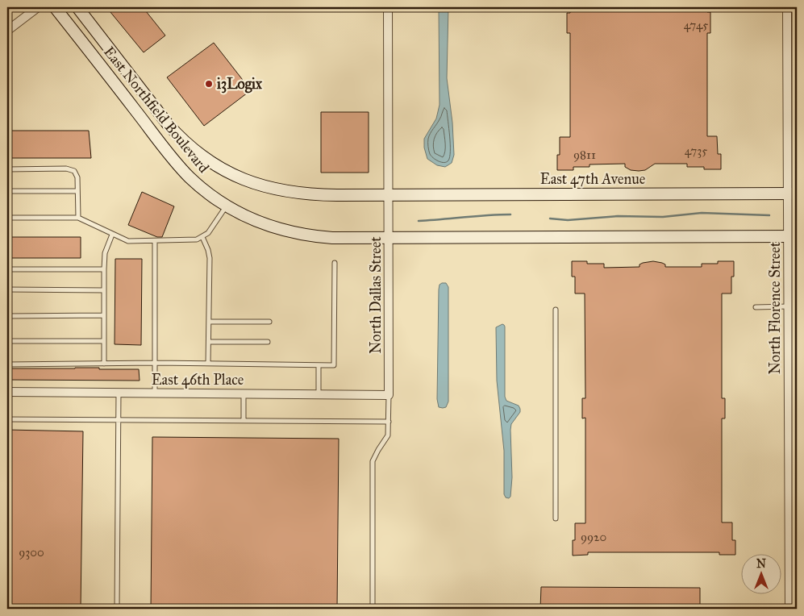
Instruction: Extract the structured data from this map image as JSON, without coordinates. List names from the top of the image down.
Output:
{
  "streets": {
    "main road": ["East Northfield Boulevard", "East 47th Avenue"],
    "street": ["North Dallas Street", "North Florence Street", "East 46th Place"]
  },
  "crossings": [
    ["East Northfield Boulevard", "East 47th Avenue"],
    ["East Northfield Boulevard", "North Dallas Street"],
    ["East 47th Avenue", "North Dallas Street"],
    ["East 47th Avenue", "North Florence Street"],
    ["North Dallas Street", "East 46th Place"]
  ],
  "places": ["i3Logix"],
  "house_numbers": [
    "4745",
    "4735",
    "9811",
    "9920",
    "9300"
  ],
  "north": "top"
}
